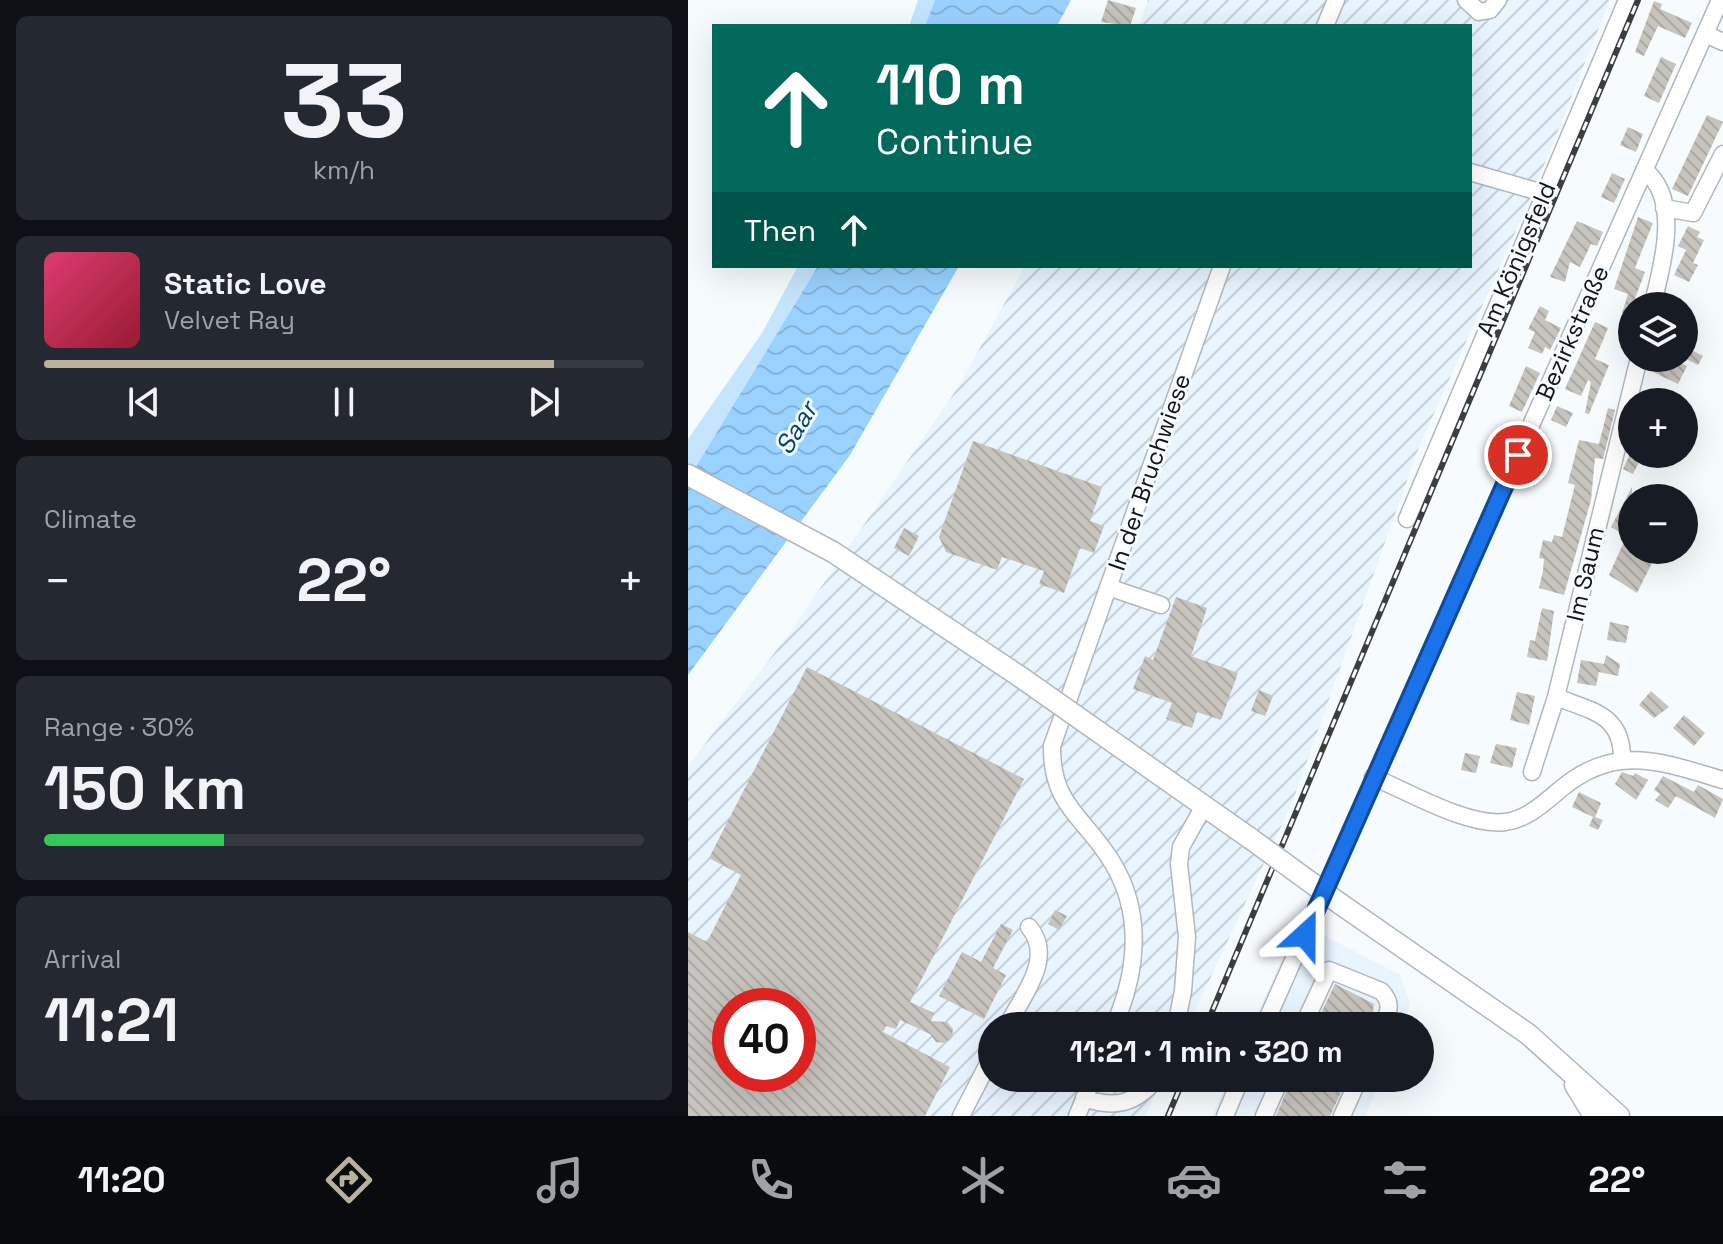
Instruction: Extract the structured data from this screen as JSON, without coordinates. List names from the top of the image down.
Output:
{
  "streets": {
    "street": [
      "Am Königsfeld",
      "Bezirkstraße",
      "In der Bruchwiese",
      "Im Saum"
    ]
  },
  "water": ["Saar"],
  "page": {
    "tile": [
      ["33", "km/h"],
      "Climate",
      ["Range · 30%", "150 km"],
      ["Arrival", "11:21"]
    ],
    "turn": ["110 m", "Continue"],
    "then": "Then",
    "song": ["Static Love", "Velvet Ray"],
    "map_buttons": ["+", "−"],
    "heat": ["−", "22°", "+"],
    "limit": "40",
    "trip": "11:21 · 1 min · 320 m",
    "tabs": ["11:20", "22°"]
  }
}
